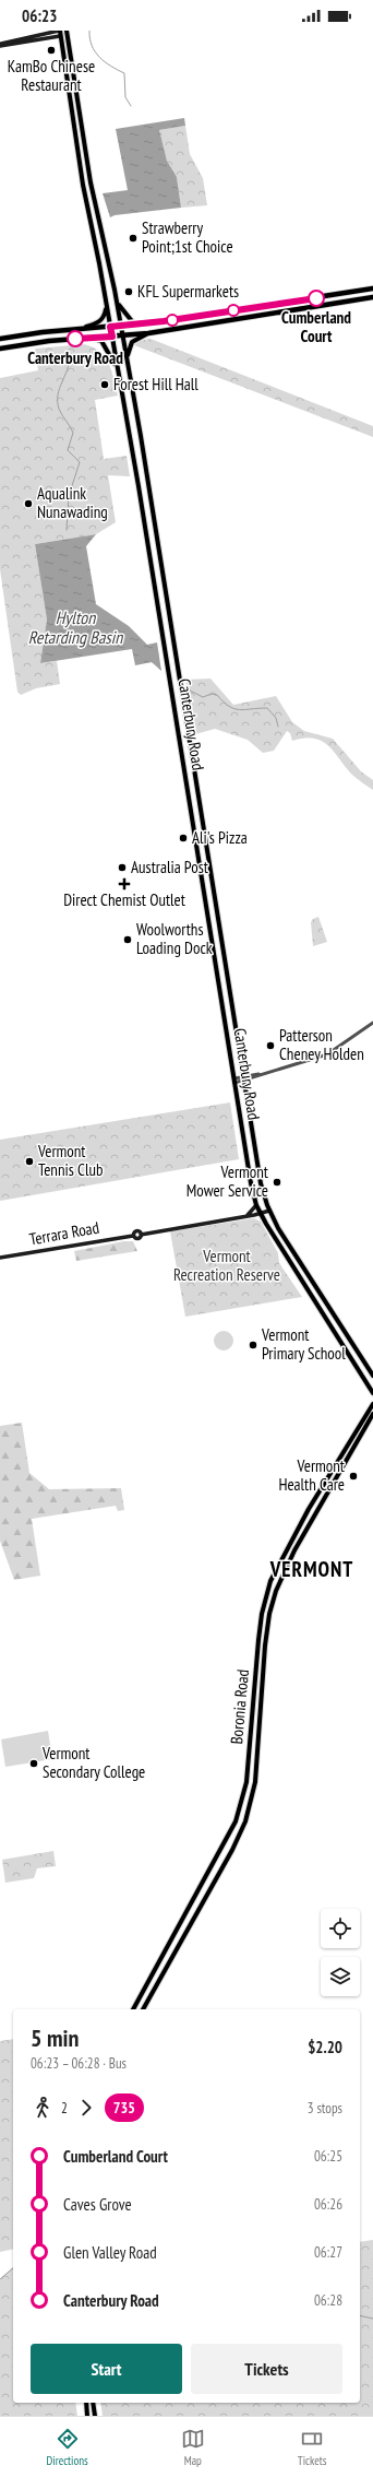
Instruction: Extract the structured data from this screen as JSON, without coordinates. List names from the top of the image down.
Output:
{
  "streets": {
    "main road": ["Canterbury Road", "Terrara Road", "Boronia Road"]
  },
  "districts": ["VERMONT"],
  "water": ["Hylton Retarding Basin"],
  "parks": ["Vermont Recreation Reserve"],
  "places": {
    "other": [
      "KamBo Chinese Restaurant",
      "Strawberry Point;1st Choice",
      "KFL Supermarkets",
      "Cumberland Court",
      "Canterbury Road",
      "Forest Hill Hall",
      "Aqualink Nunawading",
      "Ali's Pizza",
      "Australia Post",
      "Woolworths Loading Dock",
      "Patterson Cheney Holden",
      "Vermont Tennis Club",
      "Vermont Mower Service",
      "Vermont Primary School",
      "Vermont Health Care",
      "Vermont Secondary College"
    ],
    "health": ["Direct Chemist Outlet"]
  },
  "lines": ["bus line 735"],
  "page": {
    "status": "06:23",
    "heading": ["5 min", "06:23 – 06:28 · Bus", "$2.20"],
    "legs": ["2", "735", "3 stops"],
    "list": [
      {
        "name": "Cumberland Court",
        "value": "06:25"
      },
      {
        "name": "Caves Grove",
        "value": "06:26"
      },
      {
        "name": "Glen Valley Road",
        "value": "06:27"
      },
      {
        "name": "Canterbury Road",
        "value": "06:28"
      }
    ],
    "buttons": ["Start", "Tickets"],
    "tabs": ["Directions", "Map", "Tickets"]
  }
}
